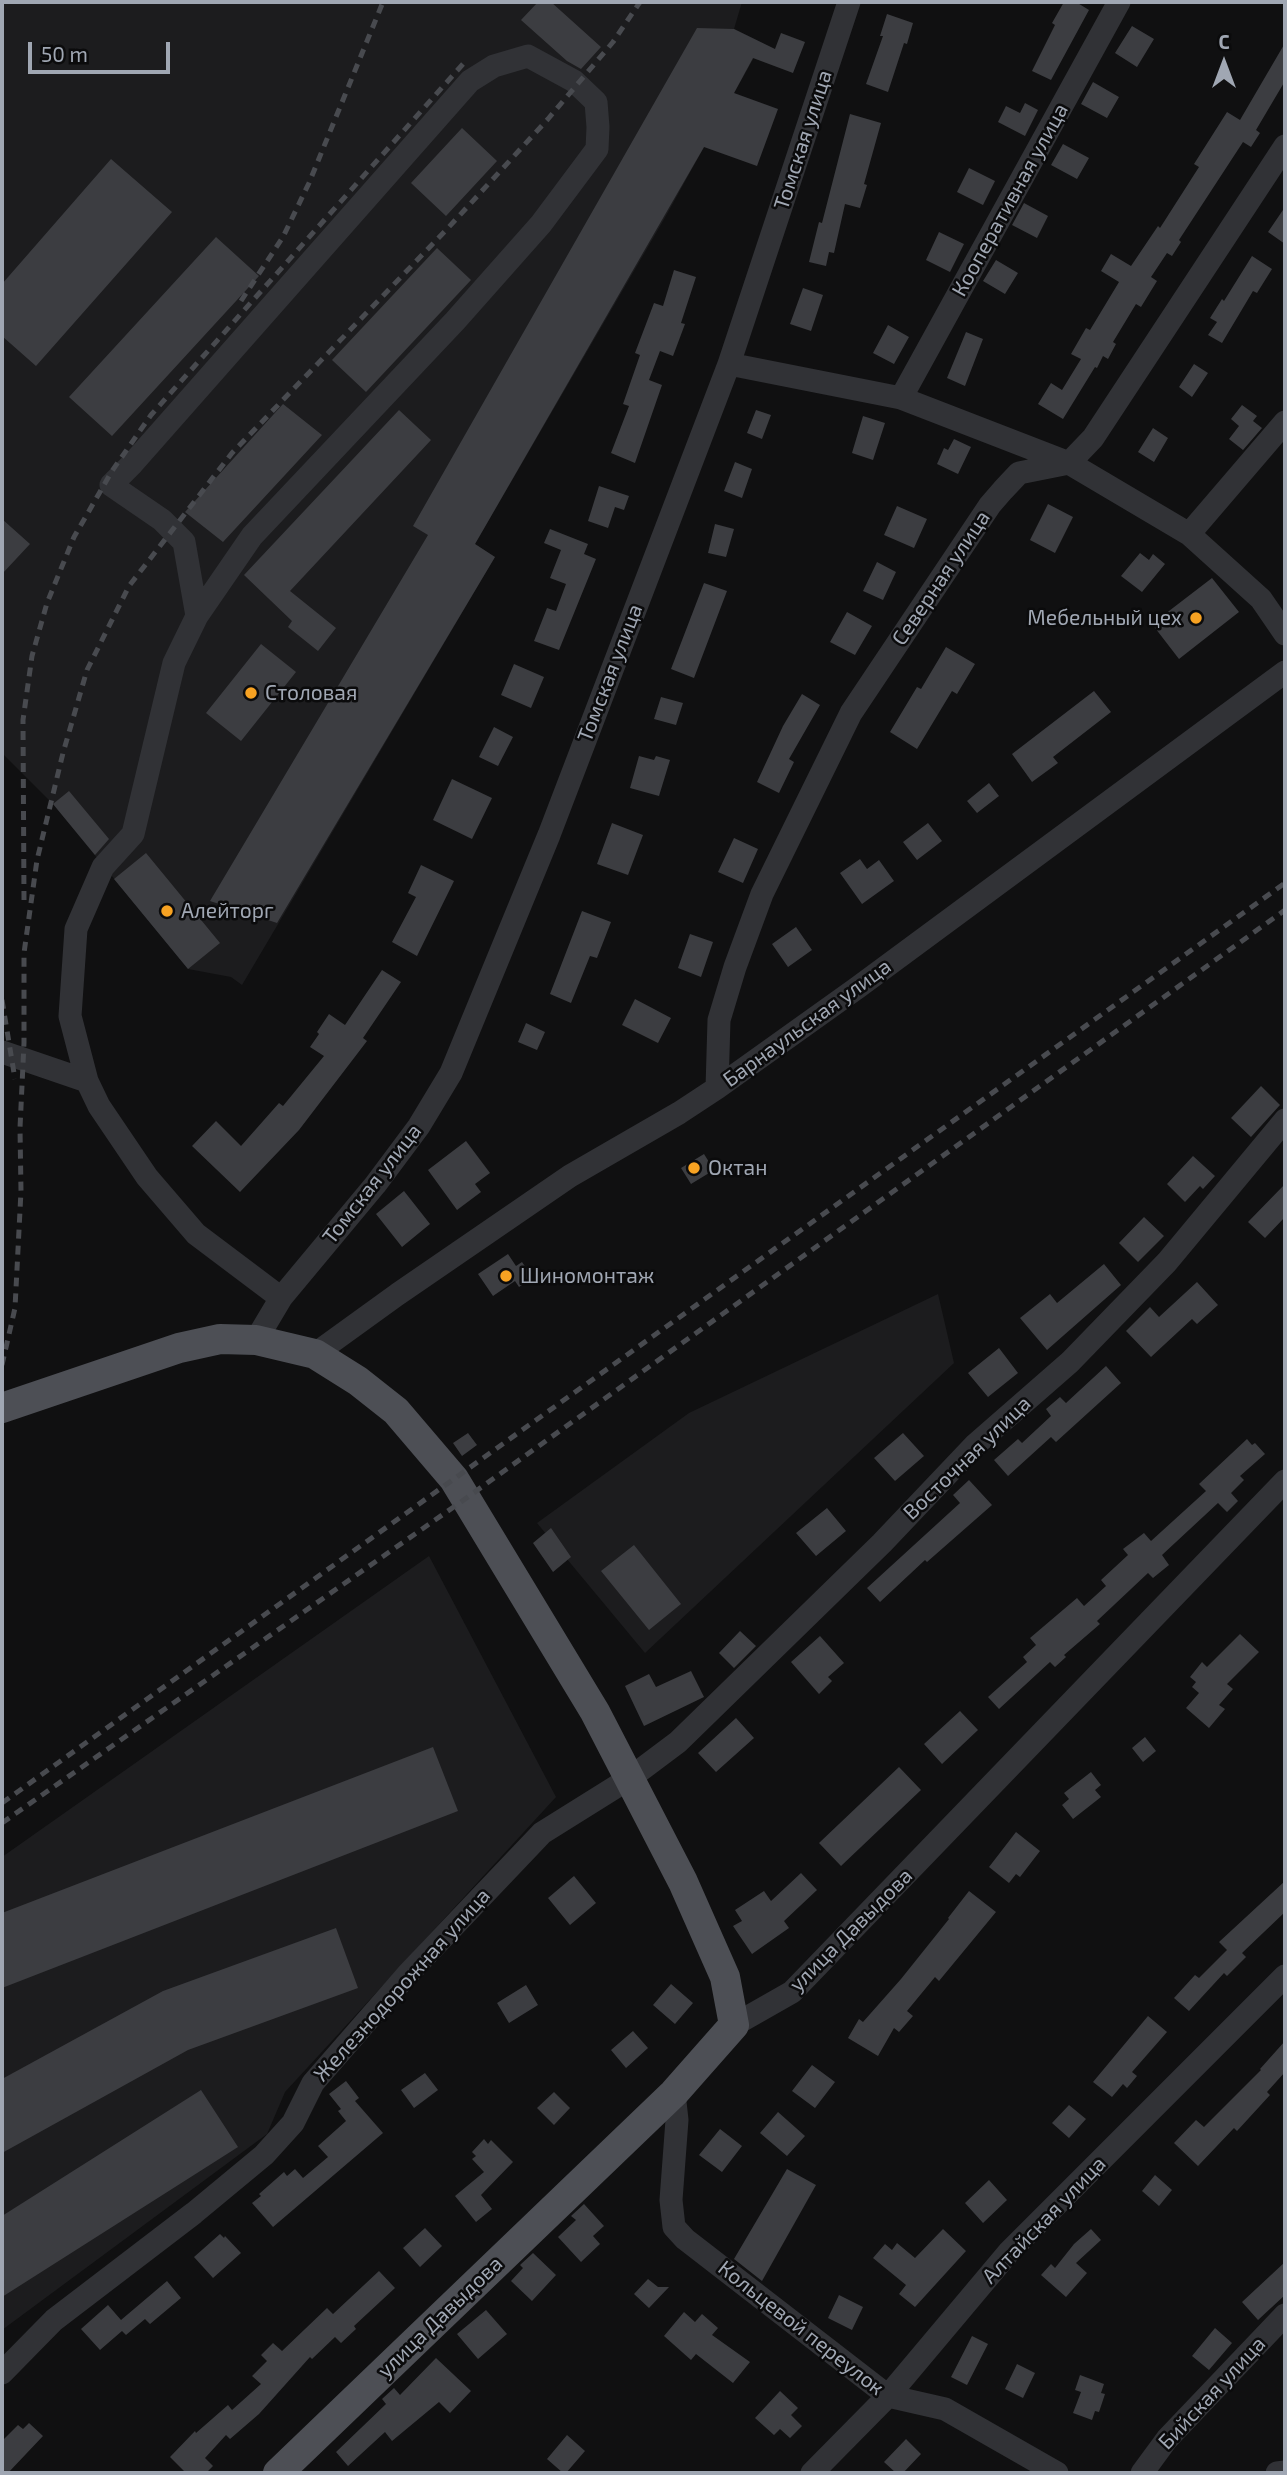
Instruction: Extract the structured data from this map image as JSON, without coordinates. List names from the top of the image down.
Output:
{
  "streets": {
    "main road": ["улица Давыдова"],
    "street": [
      "Томская улица",
      "Кооперативная улица",
      "Северная улица",
      "Барнаульская улица",
      "Восточная улица",
      "Железнодорожная улица",
      "Алтайская улица",
      "Кольцевой переулок",
      "Бийская улица"
    ]
  },
  "crossings": [
    ["Северная улица", "Барнаульская улица"],
    ["Восточная улица", "Железнодорожная улица"],
    ["улица Давыдова", "Кольцевой переулок"],
    ["Алтайская улица", "Кольцевой переулок"]
  ],
  "places": [
    "Мебельный цех",
    "Столовая",
    "Алейторг",
    "Октан",
    "Шиномонтаж"
  ],
  "scale_bar": "50 m",
  "north": "top"
}
